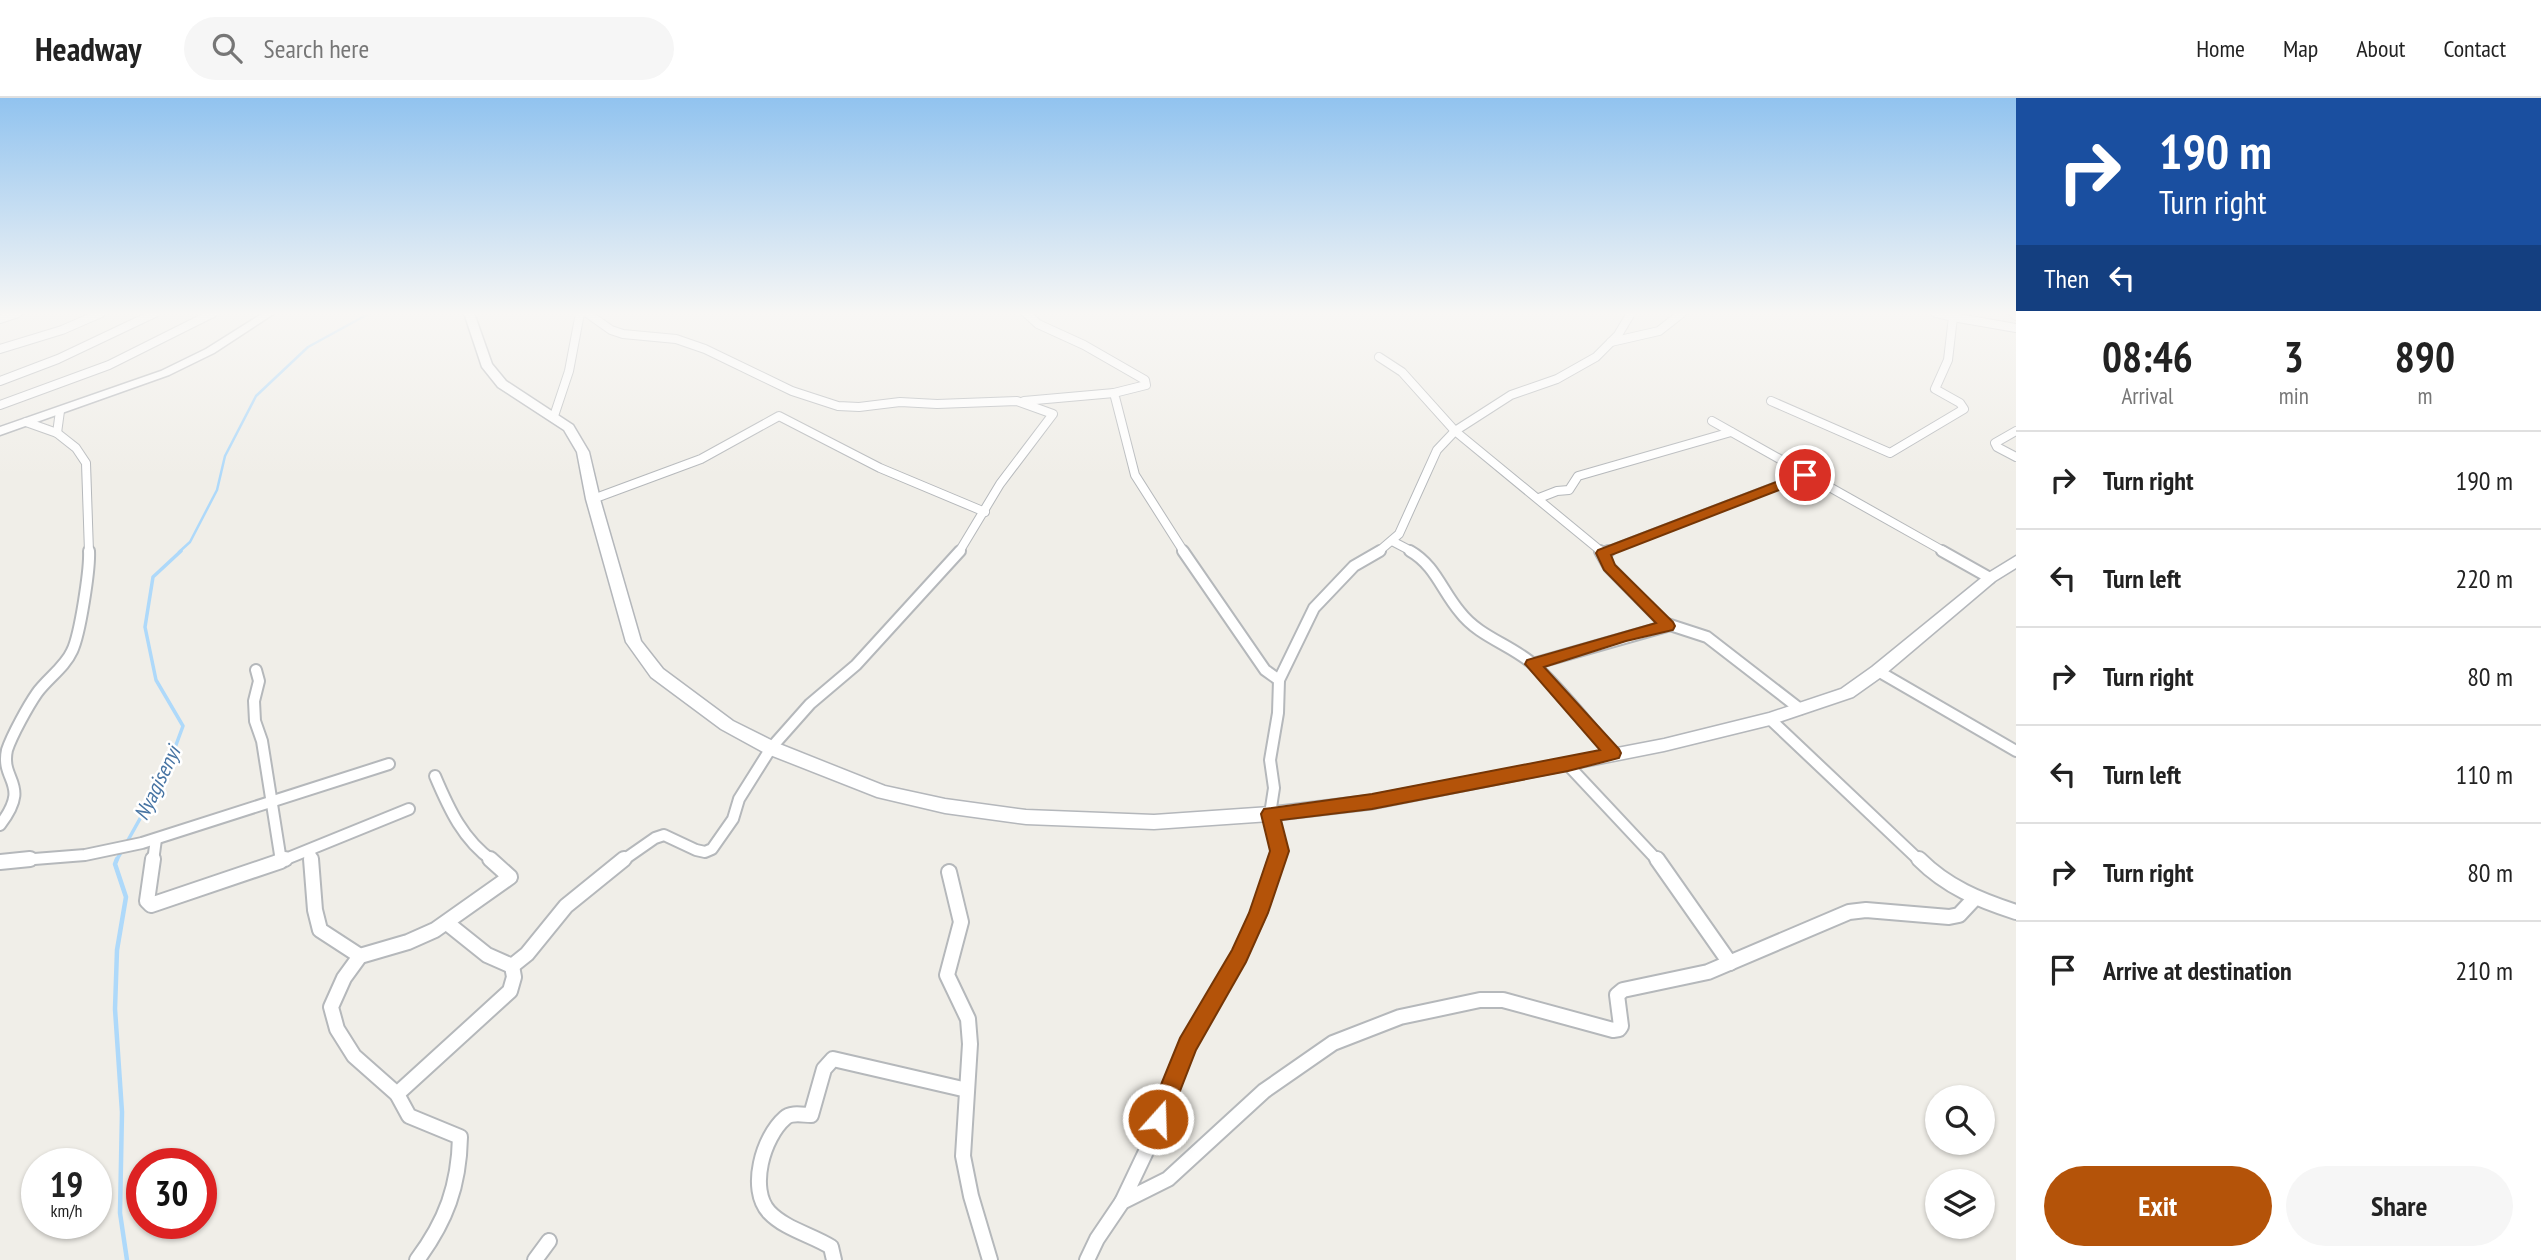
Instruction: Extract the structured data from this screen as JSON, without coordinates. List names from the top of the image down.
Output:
{
  "water": ["Nyagisenyi"],
  "page": {
    "header": "Headway",
    "search": "Search here",
    "nav": [
      "Home",
      "Map",
      "About",
      "Contact"
    ],
    "turn": ["190 m", "Turn right"],
    "then": "Then",
    "eta": [
      "08:46",
      "Arrival",
      "3",
      "min",
      "890",
      "m"
    ],
    "list": [
      {
        "name": "Turn right",
        "value": "190 m"
      },
      {
        "name": "Turn left",
        "value": "220 m"
      },
      {
        "name": "Turn right",
        "value": "80 m"
      },
      {
        "name": "Turn left",
        "value": "110 m"
      },
      {
        "name": "Turn right",
        "value": "80 m"
      },
      {
        "name": "Arrive at destination",
        "value": "210 m"
      }
    ],
    "speed": "19 km/h",
    "limit": "30",
    "buttons": ["Exit", "Share"]
  }
}
